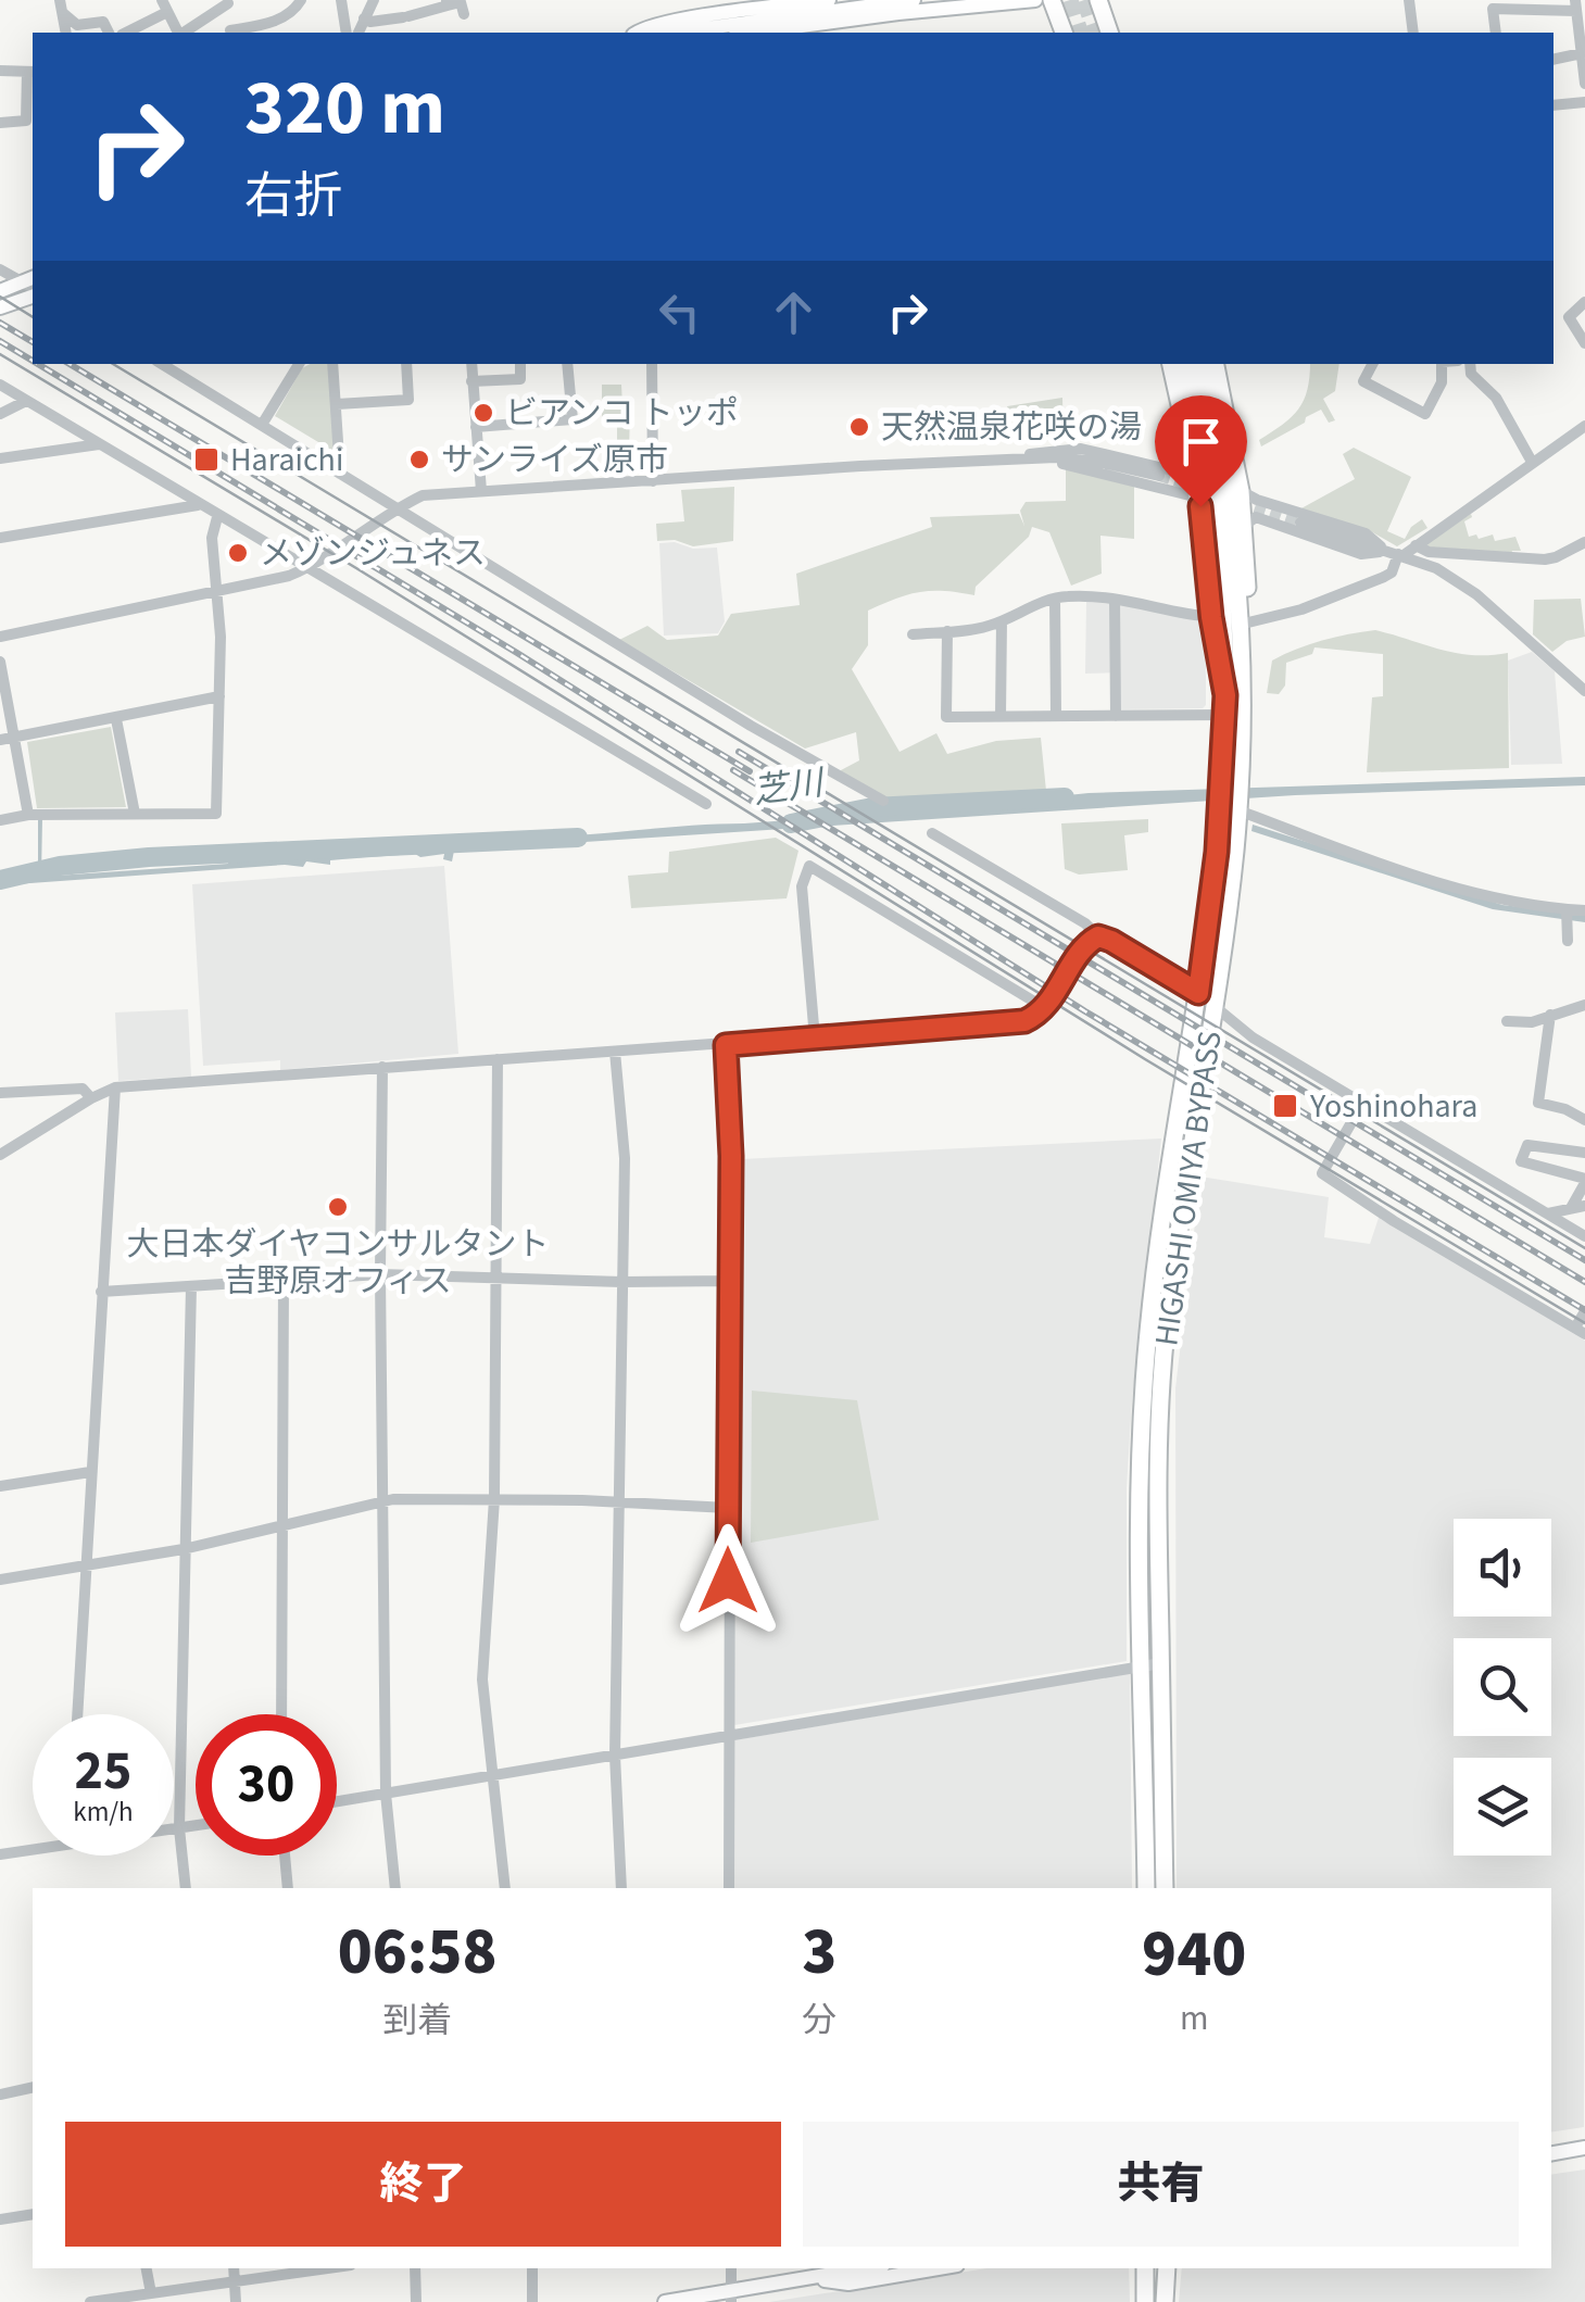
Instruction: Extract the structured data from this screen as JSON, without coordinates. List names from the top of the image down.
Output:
{
  "streets": {
    "highway": ["HIGASHI OMIYA BYPASS"]
  },
  "water": ["芝川"],
  "places": {
    "other": [
      "ビアンコ トッポ",
      "天然温泉花咲の湯",
      "サンライズ原市",
      "メゾンジュネス",
      "大日本ダイヤコンサルタント 吉野原オフィス"
    ],
    "transit": ["Haraichi", "Yoshinohara"]
  },
  "page": {
    "turn": ["320 m", "右折"],
    "speed": "25 km/h",
    "limit": "30",
    "eta": [
      "06:58",
      "到着",
      "3",
      "分",
      "940",
      "m"
    ],
    "buttons": ["終了", "共有"]
  }
}
